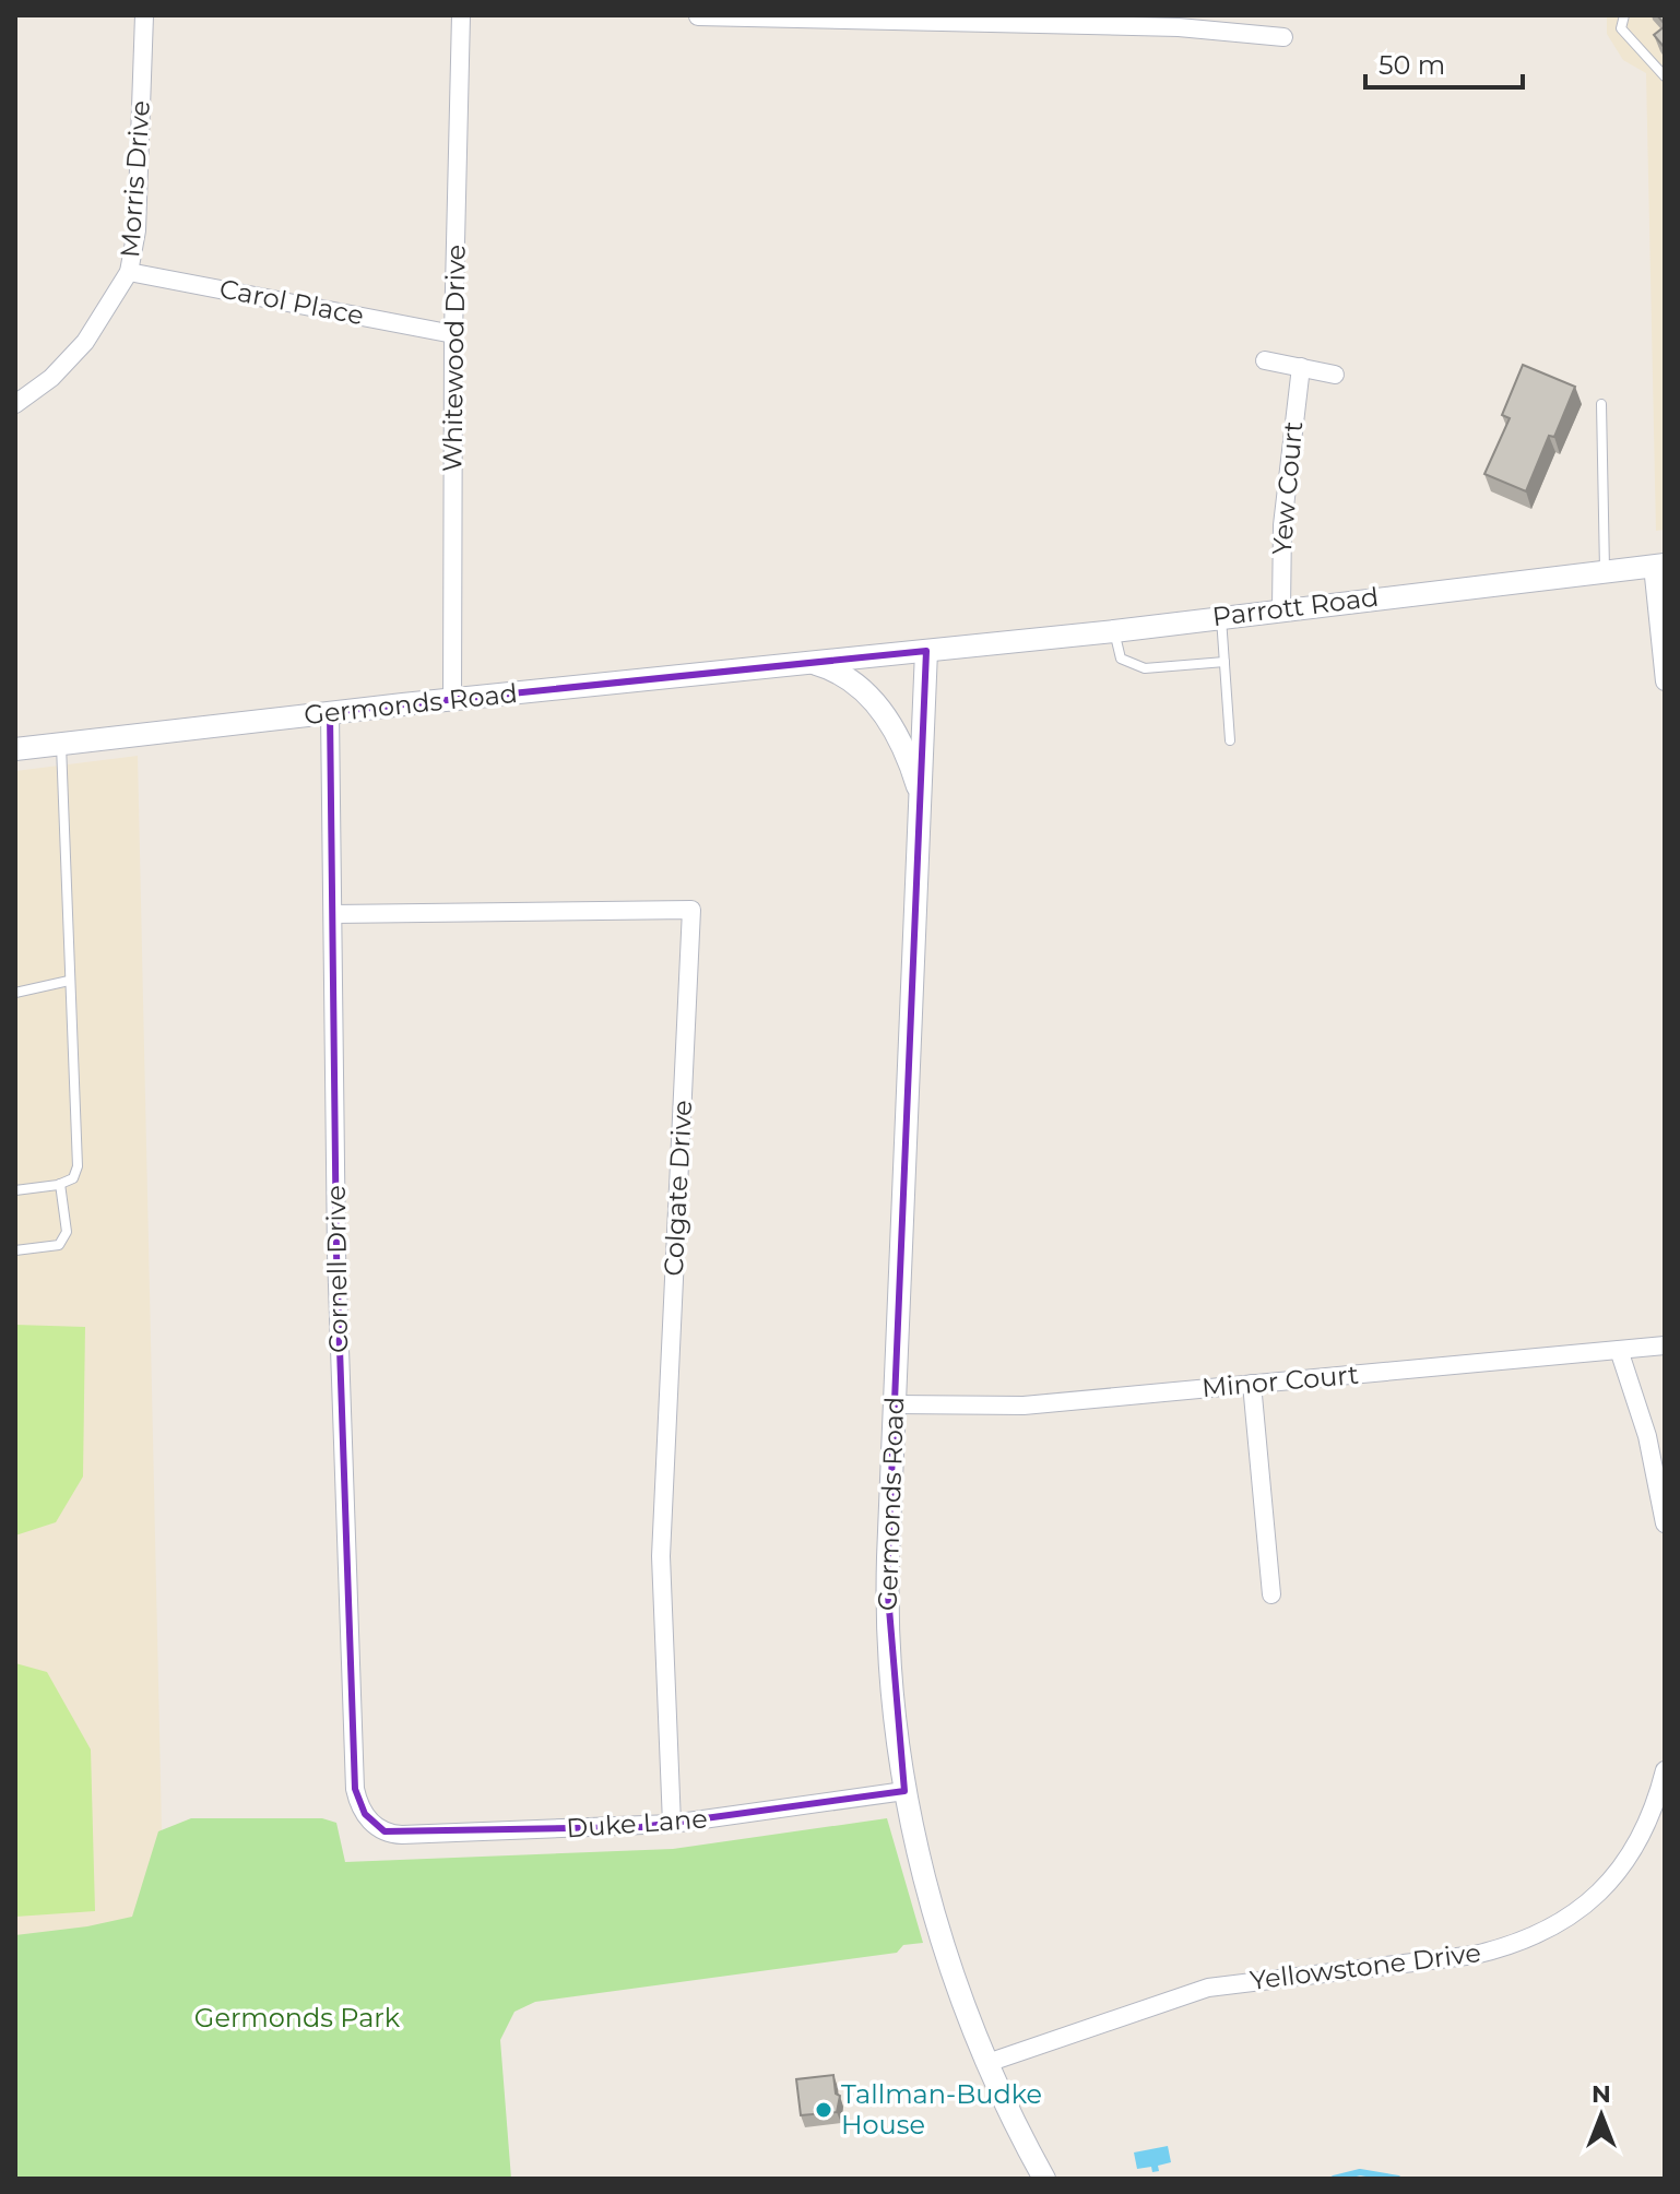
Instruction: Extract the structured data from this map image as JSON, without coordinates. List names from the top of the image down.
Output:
{
  "streets": {
    "street": [
      "Morris Drive",
      "Carol Place",
      "Whitewood Drive",
      "Yew Court",
      "Parrott Road",
      "Germonds Road",
      "Colgate Drive",
      "Cornell Drive",
      "Minor Court",
      "Duke Lane",
      "Yellowstone Drive"
    ]
  },
  "crossings": [
    ["Morris Drive", "Carol Place"],
    ["Carol Place", "Whitewood Drive"],
    ["Whitewood Drive", "Germonds Road"],
    ["Yew Court", "Parrott Road"],
    ["Parrott Road", "Germonds Road"],
    ["Germonds Road", "Cornell Drive"],
    ["Germonds Road", "Minor Court"],
    ["Germonds Road", "Duke Lane"],
    ["Germonds Road", "Yellowstone Drive"],
    ["Colgate Drive", "Cornell Drive"],
    ["Colgate Drive", "Duke Lane"],
    ["Cornell Drive", "Duke Lane"]
  ],
  "parks": ["Germonds Park"],
  "places": ["Tallman-Budke House"],
  "scale_bar": "50 m",
  "north": "top"
}
